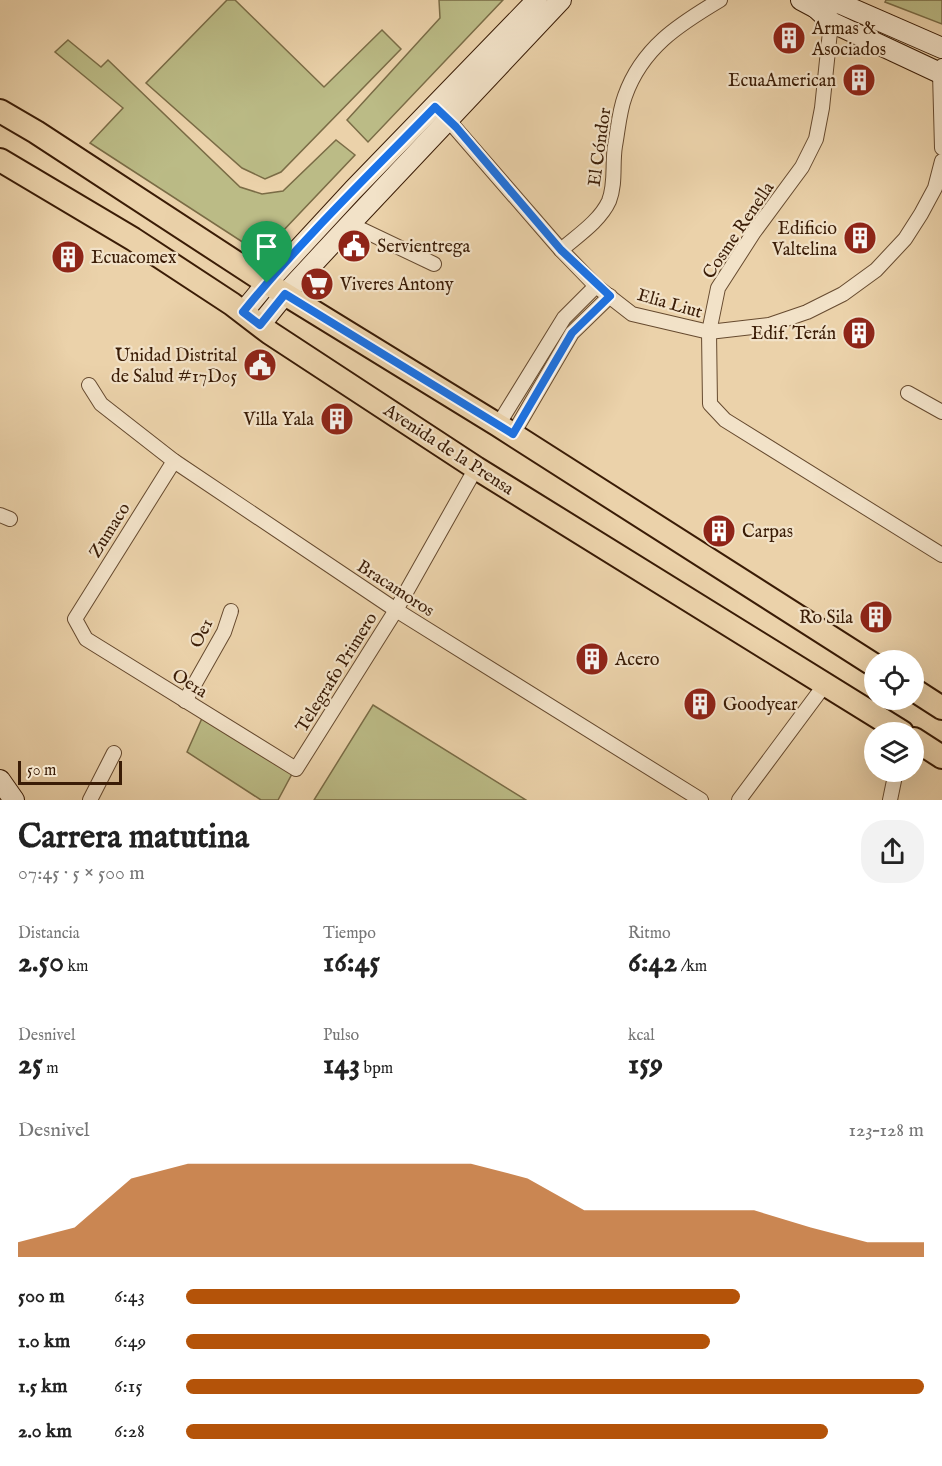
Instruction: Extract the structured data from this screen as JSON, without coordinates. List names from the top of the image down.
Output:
{
  "streets": {
    "main road": ["Avenida de la Prensa"],
    "street": [
      "El Cóndor",
      "Cosme Renella",
      "Elia Liut",
      "Zumaco",
      "Bracamoros",
      "Oe1",
      "Telegrafo Primero",
      "Oe1a"
    ]
  },
  "crossings": [
    ["El Cóndor", "Elia Liut"],
    ["Cosme Renella", "Elia Liut"],
    ["Avenida de la Prensa", "Telegrafo Primero"],
    ["Zumaco", "Bracamoros"],
    ["Zumaco", "Oe1a"],
    ["Bracamoros", "Telegrafo Primero"],
    ["Oe1", "Oe1a"],
    ["Telegrafo Primero", "Oe1a"]
  ],
  "places": {
    "building": [
      "Armas & Asociados",
      "EcuaAmerican",
      "Edificio Valtelina",
      "Ecuacomex",
      "Edif. Terán",
      "Villa Yala",
      "Carpas",
      "Ro Sila",
      "Acero",
      "Goodyear"
    ],
    "public building": ["Servientrega", "Unidad Distrital de Salud #17D05"],
    "supermarket": ["Viveres Antony"]
  },
  "scale_bar": "50 m",
  "page": {
    "scale": "50 m",
    "heading": ["Carrera matutina", "07:45 · 5 × 500 m"],
    "stats": [
      ["Distancia", "2.50 km"],
      ["Tiempo", "16:45"],
      ["Ritmo", "6:42 /km"],
      ["Desnivel", "25 m"],
      ["Pulso", "143 bpm"],
      ["kcal", "159"]
    ],
    "chart": ["Desnivel", "123–128 m"],
    "list": [
      {
        "name": "500 m",
        "note": "6:43"
      },
      {
        "name": "1.0 km",
        "note": "6:49"
      },
      {
        "name": "1.5 km",
        "note": "6:15"
      },
      {
        "name": "2.0 km",
        "note": "6:28"
      }
    ]
  }
}
